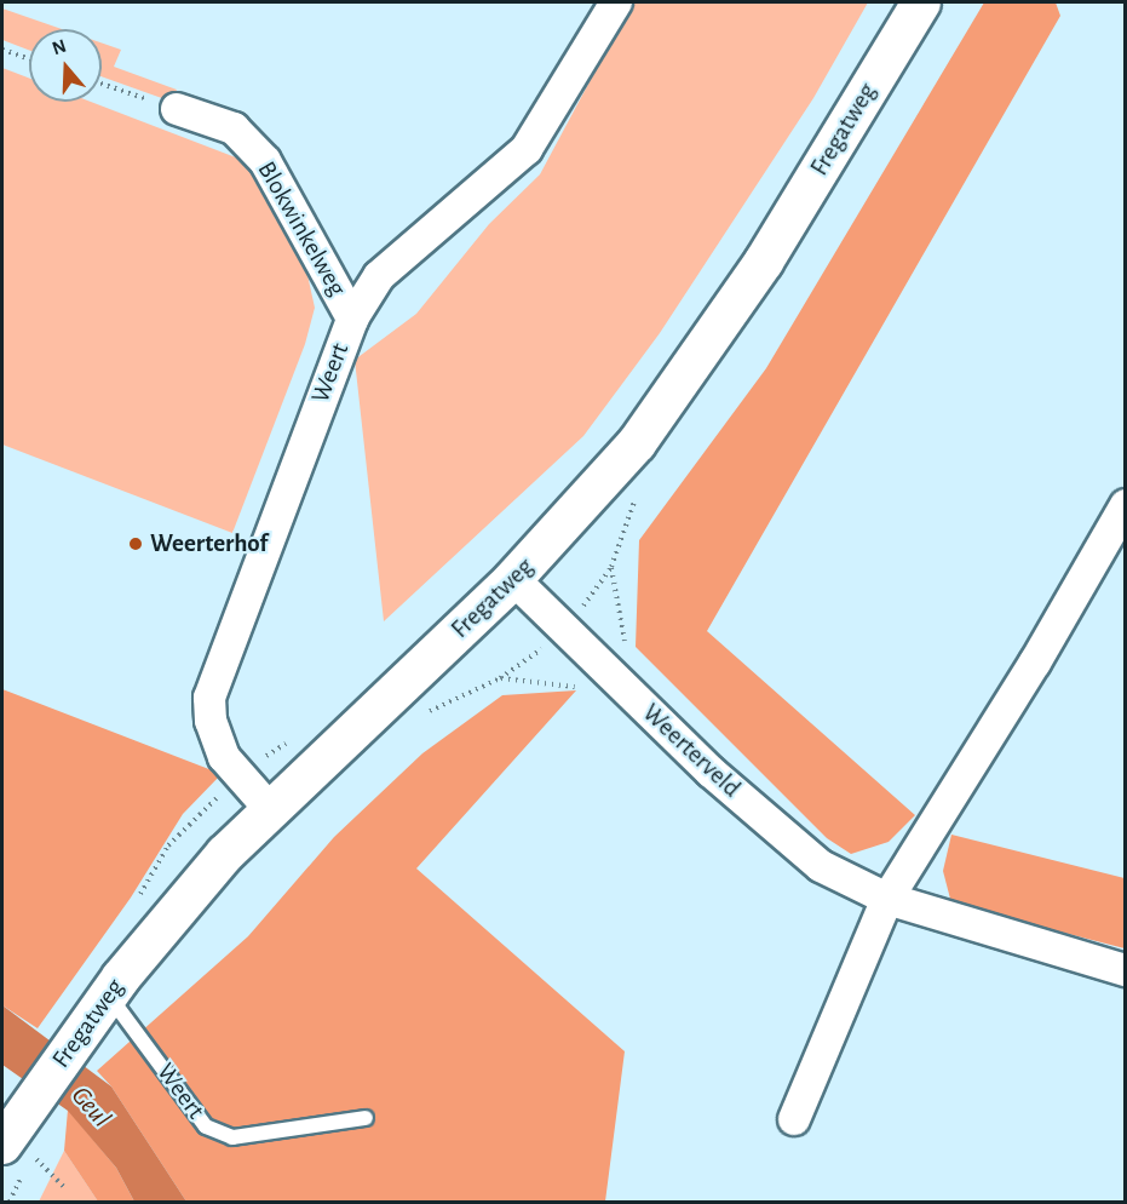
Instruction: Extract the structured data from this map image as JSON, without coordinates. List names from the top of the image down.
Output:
{
  "streets": {
    "street": [
      "Fregatweg",
      "Blokwinkelweg",
      "Weert",
      "Weerterveld"
    ]
  },
  "crossings": [
    ["Fregatweg", "Weert"],
    ["Fregatweg", "Weerterveld"],
    ["Blokwinkelweg", "Weert"]
  ],
  "water": ["Geul"],
  "places": ["Weerterhof"],
  "north": "top"
}
